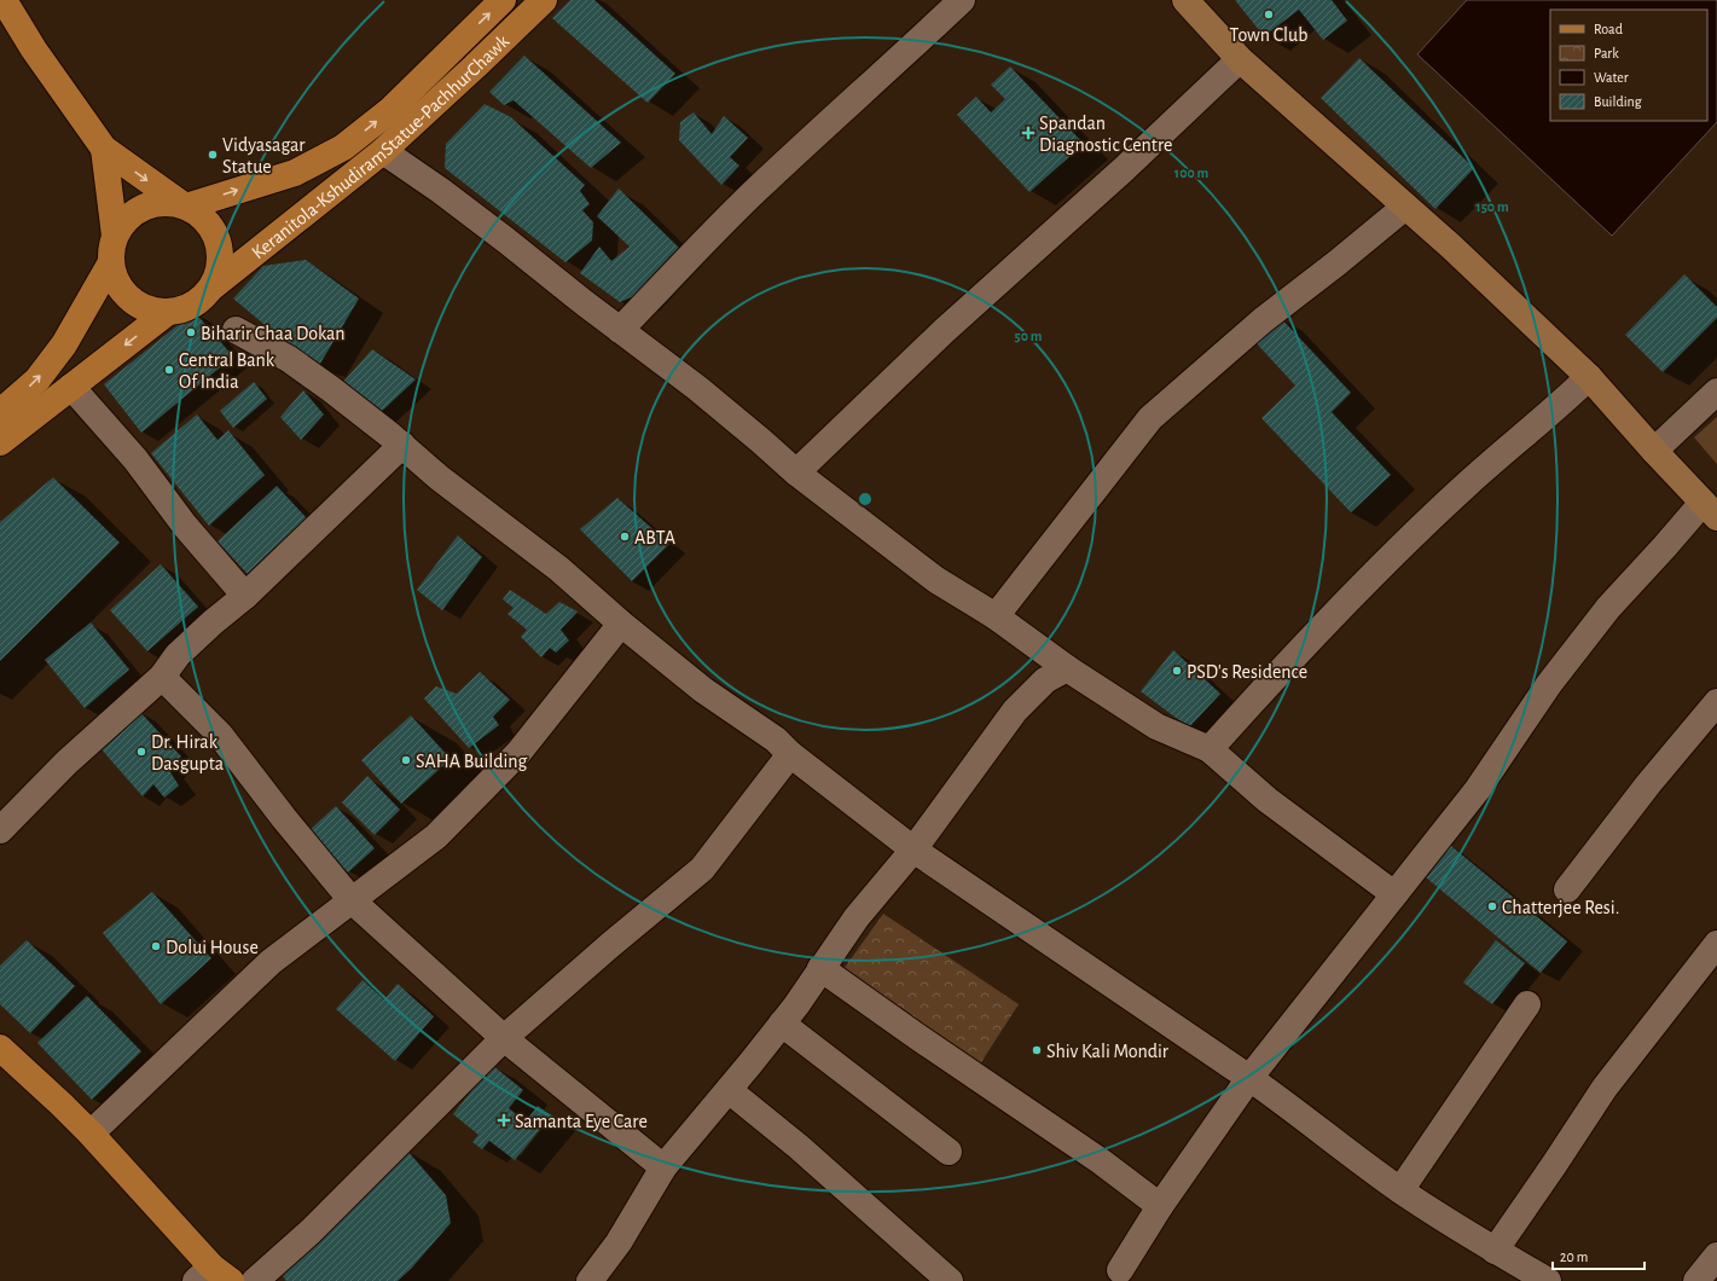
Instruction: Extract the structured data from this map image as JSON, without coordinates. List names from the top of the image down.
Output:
{
  "streets": {
    "main road": ["Keranitola-KshudiramStatue-PachhurChawk"]
  },
  "places": {
    "other": [
      "Town Club",
      "Vidyasagar Statue",
      "Biharir Chaa Dokan",
      "Central Bank Of India",
      "ABTA",
      "PSD's Residence",
      "Dr. Hirak Dasgupta",
      "SAHA Building",
      "Chatterjee Resi.",
      "Dolui House",
      "Shiv Kali Mondir"
    ],
    "health": ["Spandan Diagnostic Centre", "Samanta Eye Care"]
  },
  "legend": [
    "Road",
    "Park",
    "Water",
    "Building"
  ],
  "scale_bar": "20 m",
  "rings": ["100 m", "150 m", "50 m"]
}
